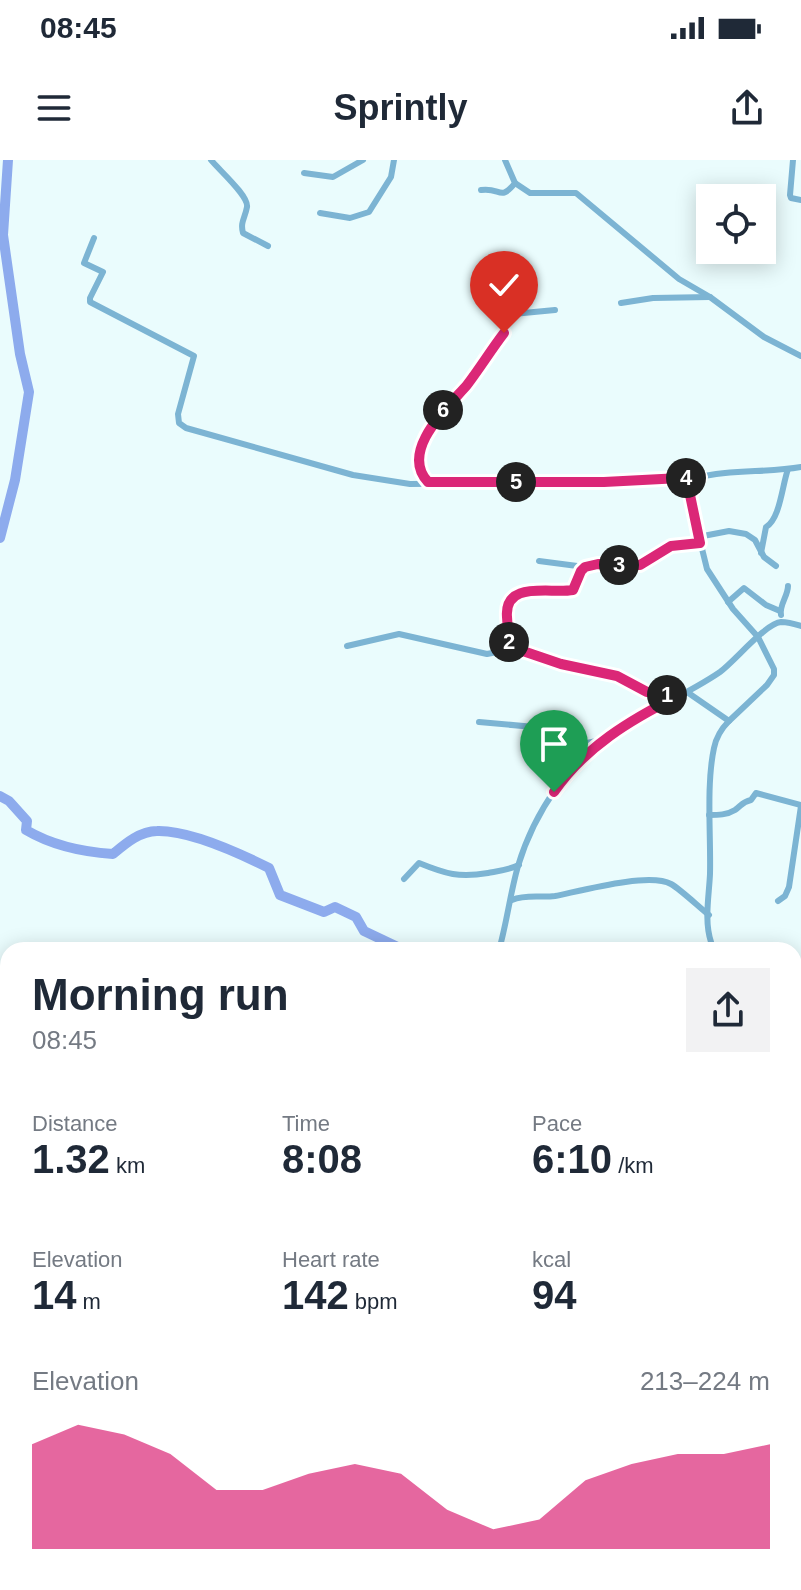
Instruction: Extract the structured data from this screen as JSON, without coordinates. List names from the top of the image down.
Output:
{
  "page": {
    "status": "08:45",
    "header": "Sprintly",
    "pins": [
      "6",
      "4",
      "5",
      "3",
      "2",
      "1"
    ],
    "heading": ["Morning run", "08:45"],
    "stats": [
      ["Distance", "1.32 km"],
      ["Time", "8:08"],
      ["Pace", "6:10 /km"],
      ["Elevation", "14 m"],
      ["Heart rate", "142 bpm"],
      ["kcal", "94"]
    ],
    "chart": ["Elevation", "213–224 m"]
  }
}
